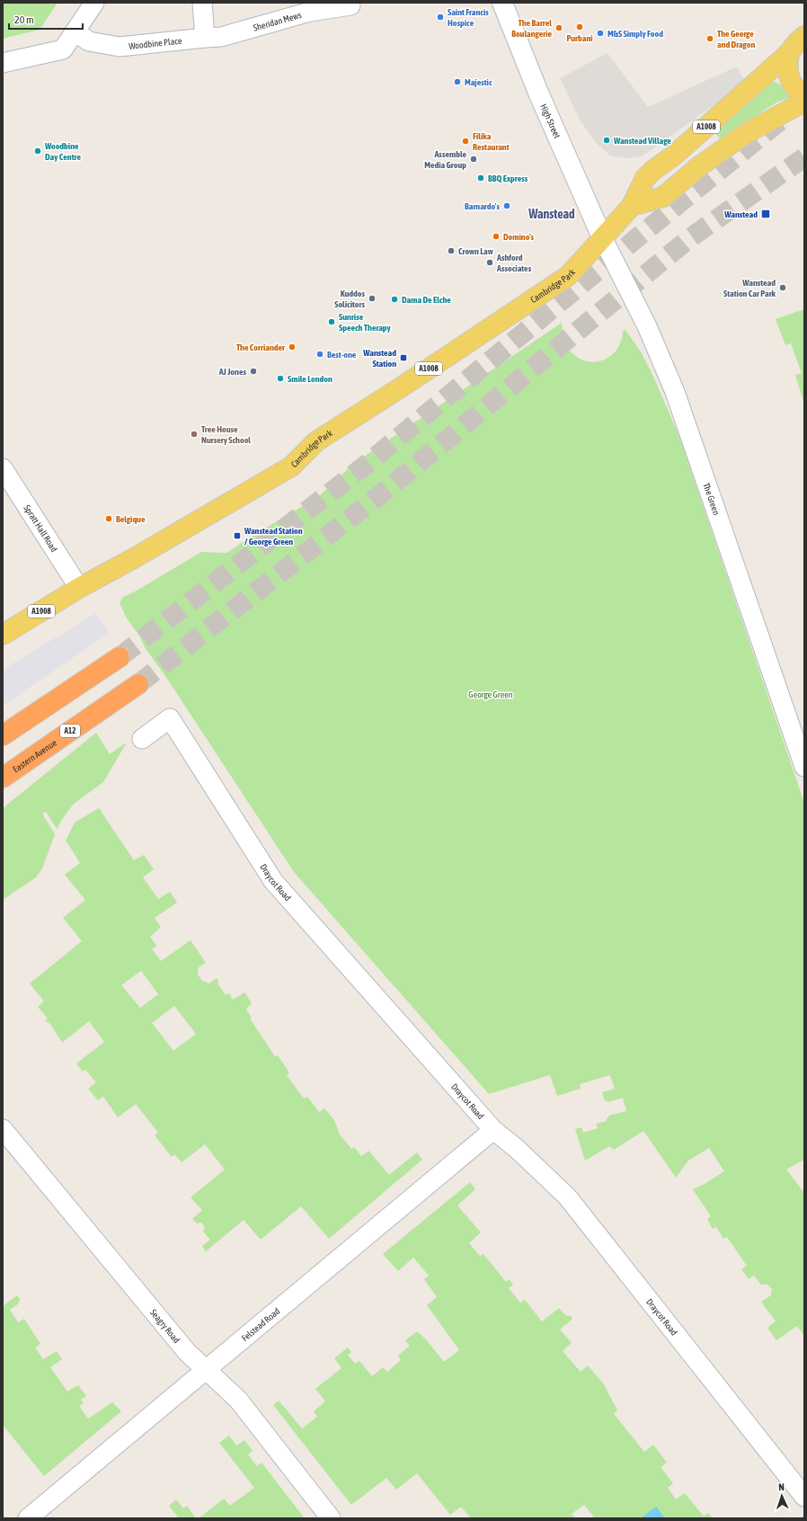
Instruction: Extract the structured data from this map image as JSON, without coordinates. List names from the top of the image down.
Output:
{
  "streets": {
    "highway": ["A12", "Eastern Avenue"],
    "main road": ["A1008", "Cambridge Park"],
    "street": [
      "Sheridan Mews",
      "Woodbine Place",
      "High Street",
      "The Green",
      "Spratt Hall Road",
      "Draycot Road",
      "Felstead Road",
      "Seagry Road"
    ]
  },
  "crossings": [
    ["Sheridan Mews", "Woodbine Place"],
    ["High Street", "A1008"],
    ["High Street", "Cambridge Park"],
    ["High Street", "The Green"],
    ["A1008", "Cambridge Park"],
    ["A1008", "The Green"],
    ["Cambridge Park", "The Green"],
    ["Cambridge Park", "Spratt Hall Road"],
    ["Draycot Road", "Felstead Road"],
    ["Felstead Road", "Seagry Road"]
  ],
  "districts": ["Wanstead"],
  "parks": ["George Green"],
  "places": {
    "other": [
      "Saint Francis Hospice",
      "Purbani",
      "The Barrel Boulangerie",
      "M&S Simply Food",
      "The George and Dragon",
      "Majestic",
      "Wanstead Village",
      "Filika Restaurant",
      "Woodbine Day Centre",
      "Assemble Media Group",
      "BBQ Express",
      "Barnardo's",
      "Domino's",
      "Crown Law",
      "Ashford Associates",
      "Wanstead Station Car Park",
      "Kuddos Solicitors",
      "Dama De Elche",
      "Sunrise Speech Therapy",
      "The Corriander",
      "Best-one",
      "AJ Jones",
      "Smile London",
      "Tree House Nursery School",
      "Belgique"
    ],
    "transit": ["Wanstead", "Wanstead Station", "Wanstead Station / George Green"]
  },
  "scale_bar": "20 m",
  "north": "top"
}
